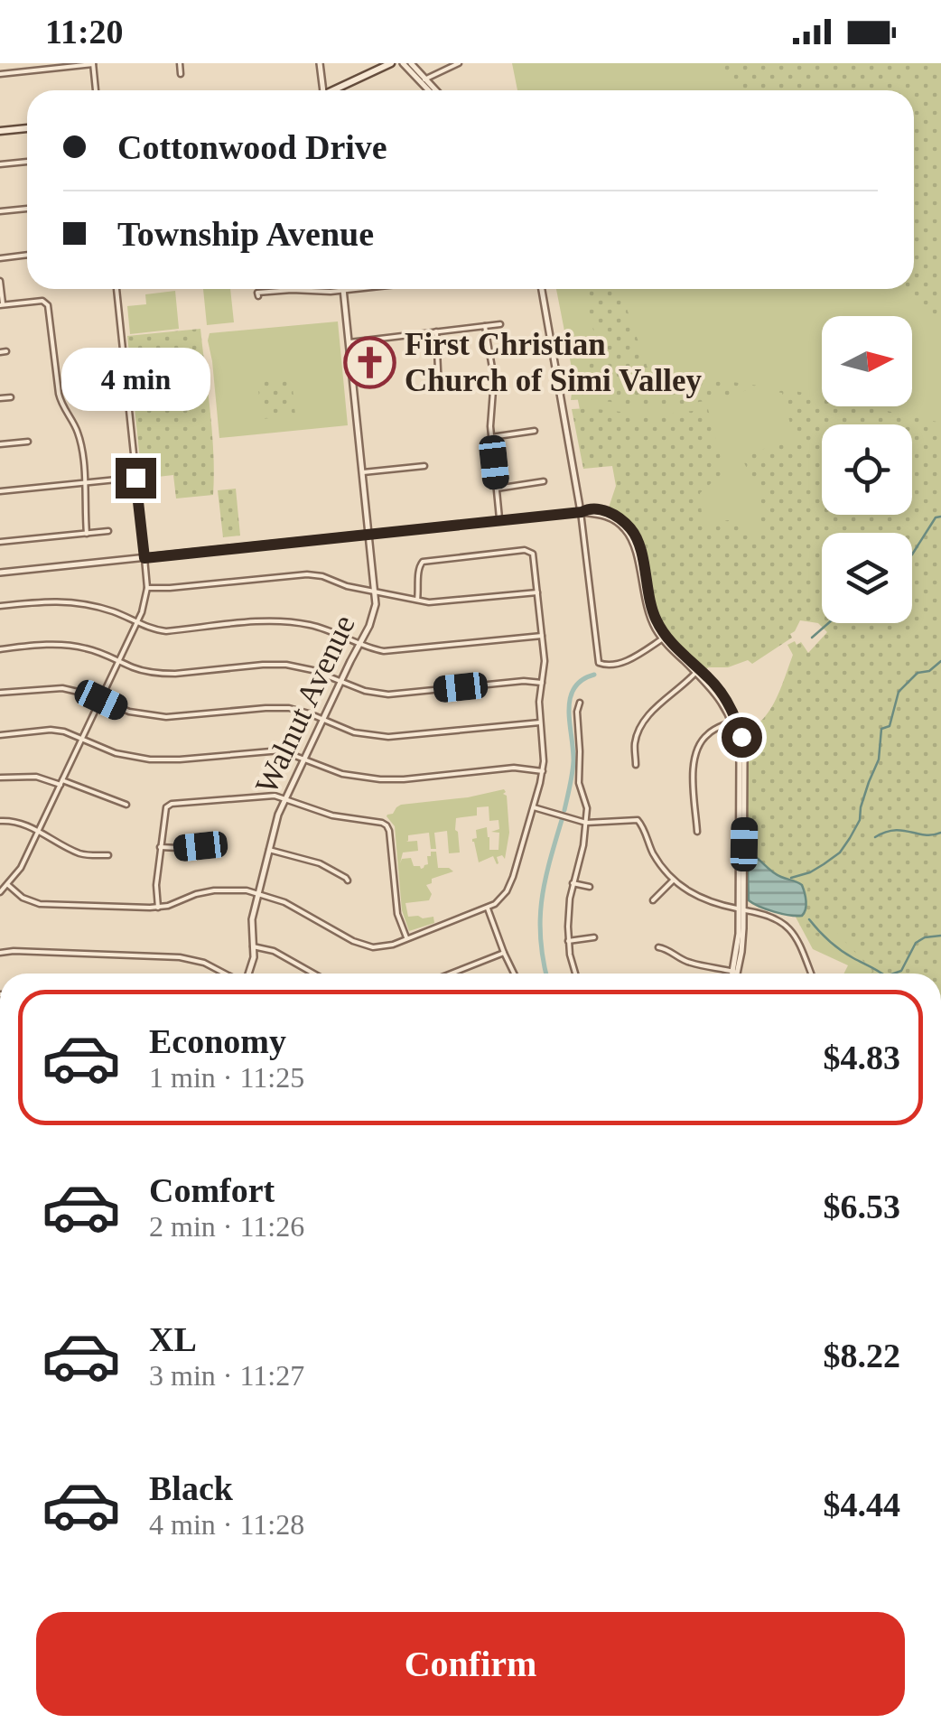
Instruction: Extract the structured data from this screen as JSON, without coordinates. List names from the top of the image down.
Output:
{
  "streets": {
    "street": ["Walnut Avenue"]
  },
  "places": {
    "church": ["First Christian Church of Simi Valley"]
  },
  "north": "right",
  "page": {
    "status": "11:20",
    "banner": ["Cottonwood Drive", "Township Avenue"],
    "bubble": "4 min",
    "list": [
      {
        "name": "Economy",
        "note": "1 min · 11:25",
        "value": "$4.83"
      },
      {
        "name": "Comfort",
        "note": "2 min · 11:26",
        "value": "$6.53"
      },
      {
        "name": "XL",
        "note": "3 min · 11:27",
        "value": "$8.22"
      },
      {
        "name": "Black",
        "note": "4 min · 11:28",
        "value": "$4.44"
      }
    ],
    "buttons": "Confirm"
  }
}
